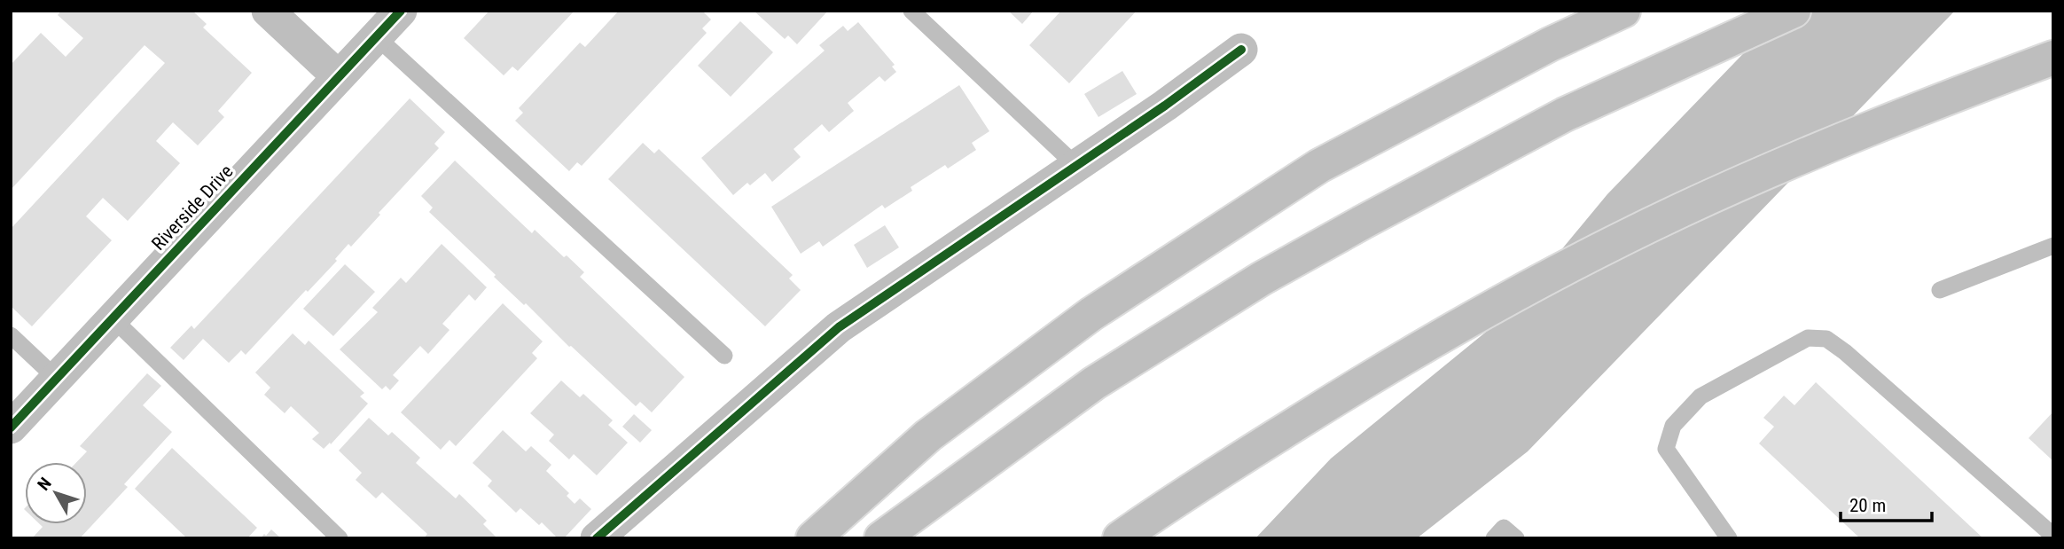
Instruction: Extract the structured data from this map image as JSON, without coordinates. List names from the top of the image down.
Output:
{
  "streets": {
    "street": ["Riverside Drive"]
  },
  "scale_bar": "20 m",
  "north": "top left"
}
